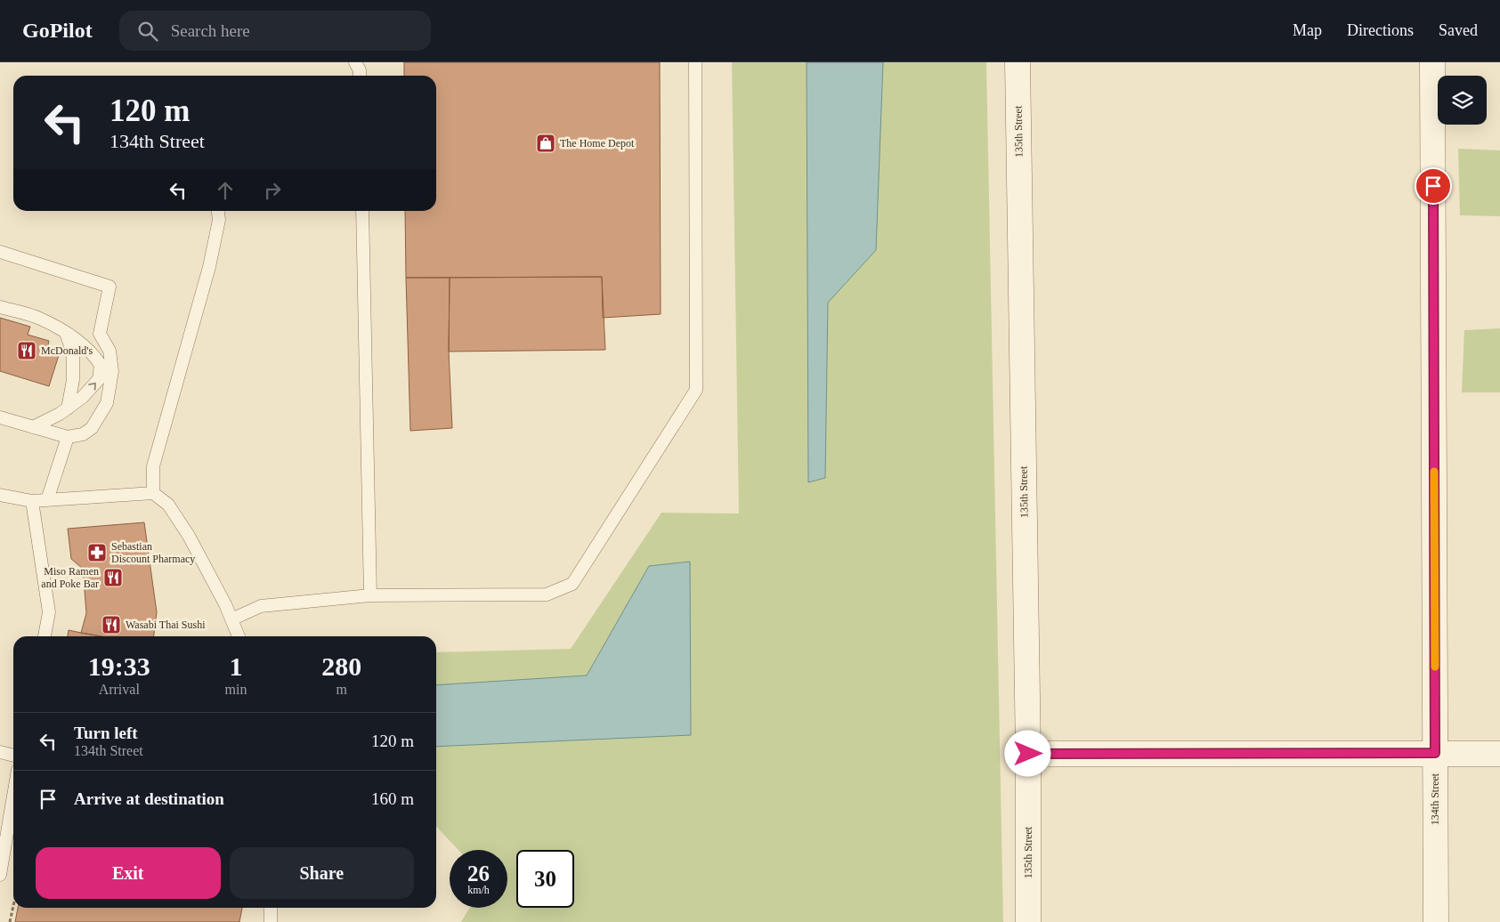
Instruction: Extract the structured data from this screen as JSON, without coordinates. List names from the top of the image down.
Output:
{
  "streets": {
    "street": ["135th Street", "134th Street"]
  },
  "places": {
    "shop": ["The Home Depot"],
    "restaurant": ["McDonald's", "Miso Ramen and Poke Bar", "Wasabi Thai Sushi"],
    "pharmacy": ["Sebastian Discount Pharmacy"]
  },
  "page": {
    "header": "GoPilot",
    "search": "Search here",
    "nav": ["Map", "Directions", "Saved"],
    "turn": ["120 m", "134th Street"],
    "eta": [
      "19:33",
      "Arrival",
      "1",
      "min",
      "280",
      "m"
    ],
    "list": [
      {
        "name": "Turn left",
        "note": "134th Street",
        "value": "120 m"
      },
      {
        "name": "Arrive at destination",
        "value": "160 m"
      }
    ],
    "buttons": ["Exit", "Share"],
    "speed": "26 km/h",
    "limit": "30"
  }
}
